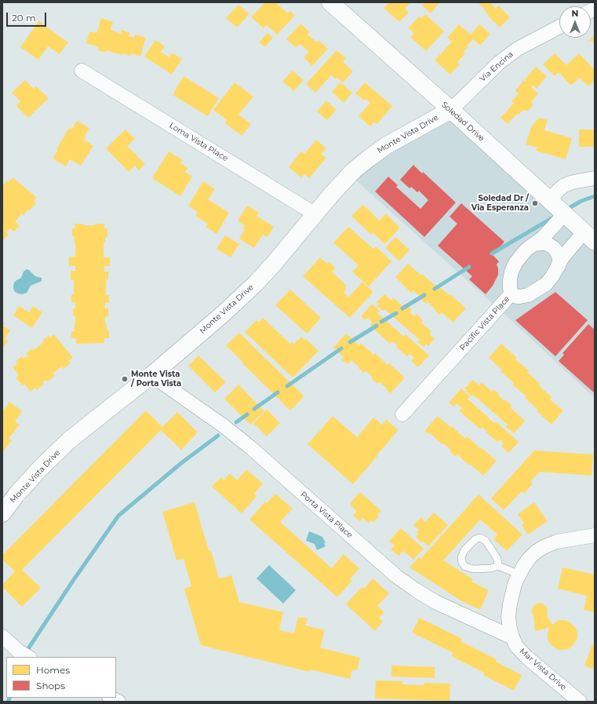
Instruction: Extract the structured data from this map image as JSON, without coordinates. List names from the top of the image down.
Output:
{
  "streets": {
    "street": [
      "Via Encina",
      "Soledad Drive",
      "Monte Vista Drive",
      "Loma Vista Place",
      "Pacific Vista Place",
      "Porta Vista Place",
      "Mar Vista Drive"
    ]
  },
  "crossings": [
    ["Via Encina", "Soledad Drive"],
    ["Via Encina", "Monte Vista Drive"],
    ["Soledad Drive", "Monte Vista Drive"],
    ["Soledad Drive", "Pacific Vista Place"],
    ["Monte Vista Drive", "Loma Vista Place"],
    ["Monte Vista Drive", "Porta Vista Place"],
    ["Porta Vista Place", "Mar Vista Drive"]
  ],
  "places": ["Soledad Dr / Via Esperanza", "Monte Vista / Porta Vista"],
  "legend": ["Homes", "Shops"],
  "scale_bar": "20 m",
  "north": "top"
}
